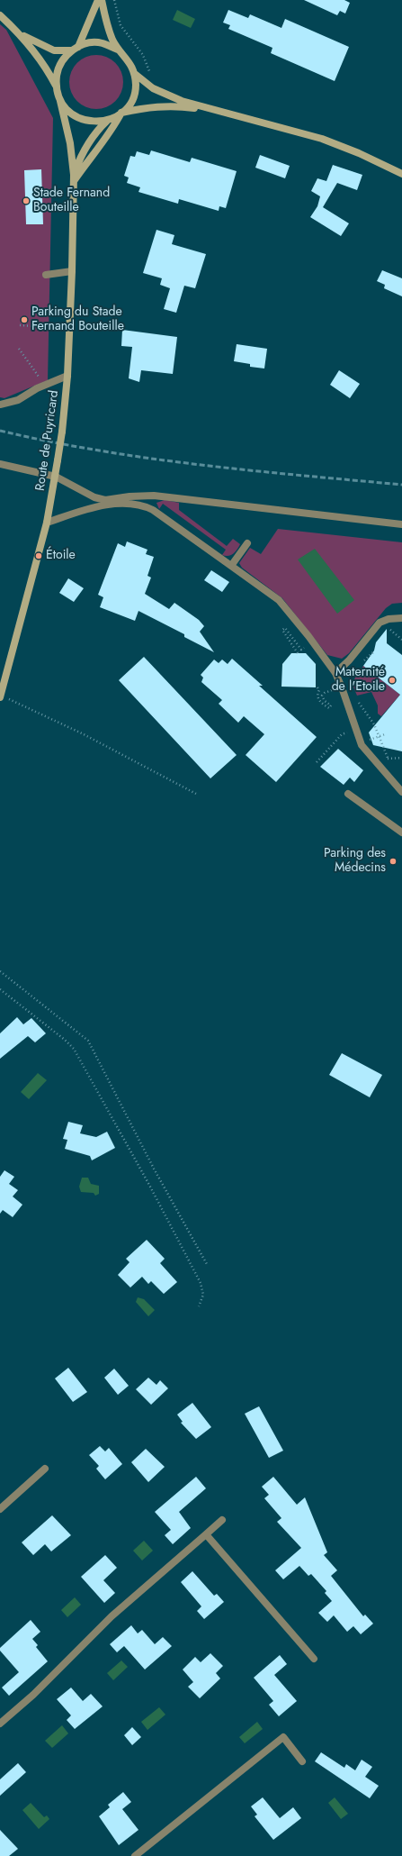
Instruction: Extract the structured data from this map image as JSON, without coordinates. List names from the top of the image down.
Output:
{
  "streets": {
    "main road": ["Route de Puyricard"]
  },
  "places": [
    "Stade Fernand Bouteille",
    "Parking du Stade Fernand Bouteille",
    "Étoile",
    "Maternité de l'Etoile",
    "Parking des Médecins"
  ]
}
